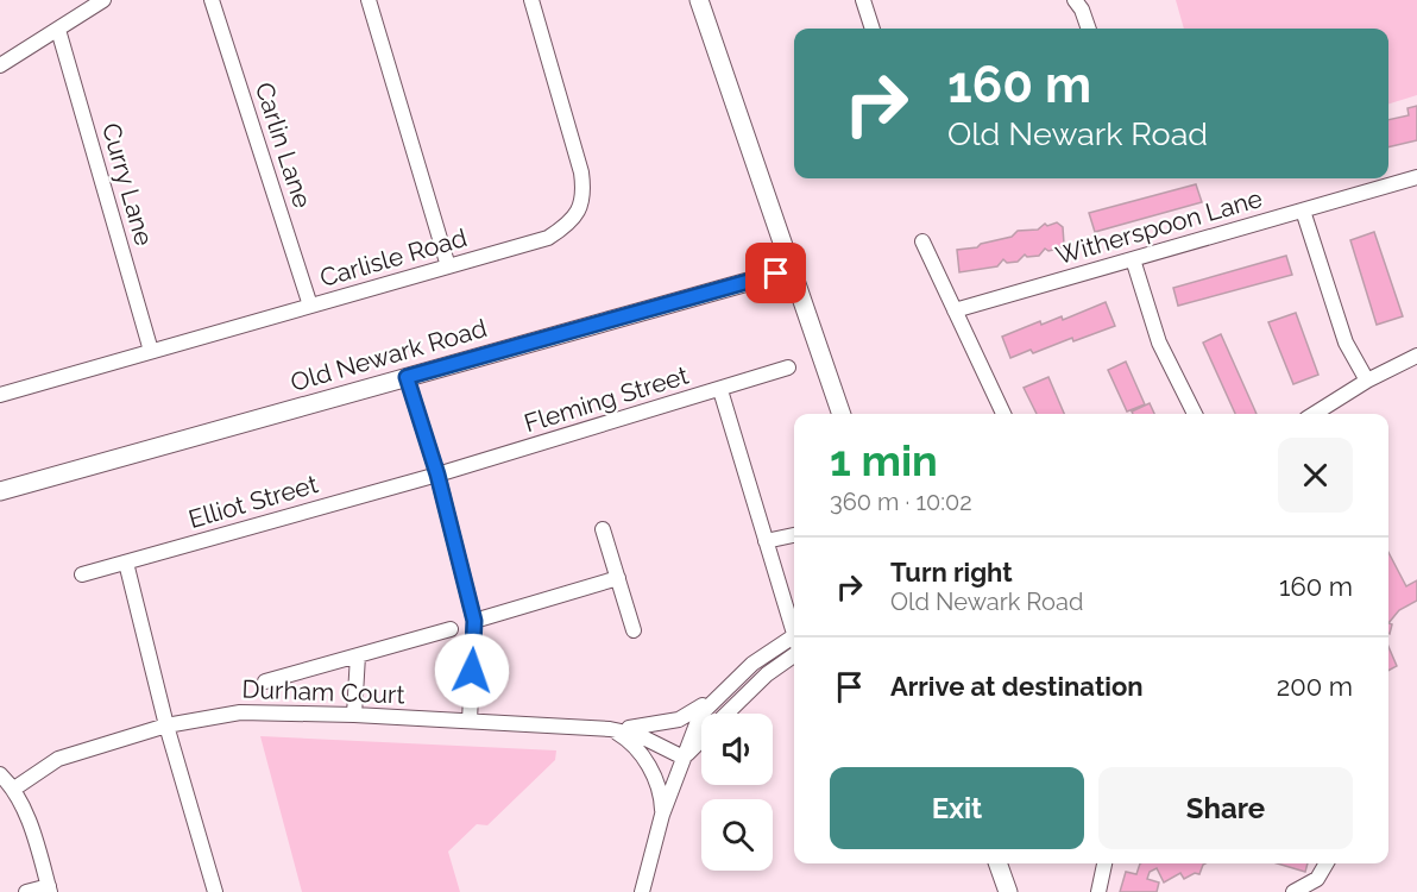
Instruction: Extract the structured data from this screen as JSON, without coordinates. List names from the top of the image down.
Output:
{
  "streets": {
    "street": [
      "Carlin Lane",
      "Curry Lane",
      "Witherspoon Lane",
      "Carlisle Road",
      "Old Newark Road",
      "Fleming Street",
      "Elliot Street",
      "Durham Court"
    ]
  },
  "crossings": [
    ["Carlin Lane", "Carlisle Road"],
    ["Curry Lane", "Carlisle Road"],
    ["Fleming Street", "Elliot Street"]
  ],
  "page": {
    "turn": ["160 m", "Old Newark Road"],
    "heading": ["1 min", "360 m · 10:02"],
    "list": [
      {
        "name": "Turn right",
        "note": "Old Newark Road",
        "value": "160 m"
      },
      {
        "name": "Arrive at destination",
        "value": "200 m"
      }
    ],
    "buttons": ["Exit", "Share"]
  }
}
